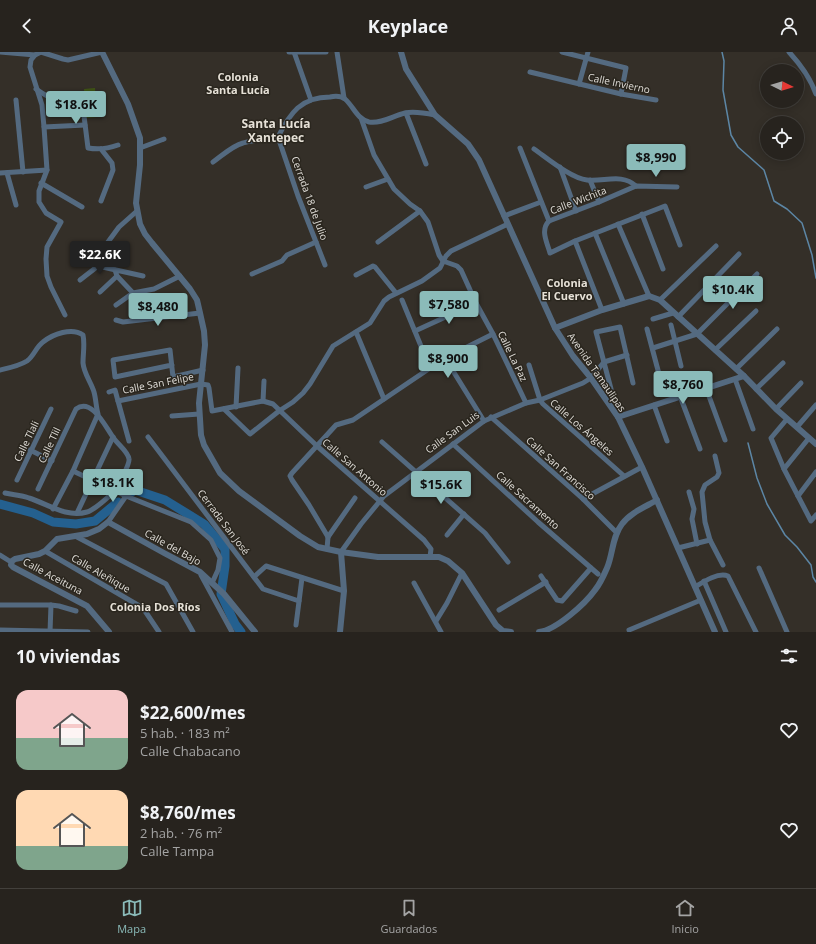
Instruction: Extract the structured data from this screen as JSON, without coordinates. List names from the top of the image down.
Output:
{
  "streets": {
    "street": [
      "Calle Invierno",
      "Cerrada 18 de Julio",
      "Calle Wichita",
      "Calle La Paz",
      "Avenida Tamaulipas",
      "Calle San Felipe",
      "Calle Los Ángeles",
      "Calle San Luis",
      "Calle Tlali",
      "Calle Tlil",
      "Calle San Antonio",
      "Calle San Francisco",
      "Calle Sacramento",
      "Cerrada San José",
      "Calle del Bajo",
      "Calle Aleñique",
      "Calle Aceituna"
    ]
  },
  "crossings": [
    ["Calle La Paz", "Calle San Luis"],
    ["Avenida Tamaulipas", "Calle San Luis"],
    ["Calle Los Ángeles", "Calle San Luis"],
    ["Calle San Luis", "Calle San Antonio"],
    ["Calle San Luis", "Calle San Francisco"],
    ["Calle San Luis", "Calle Sacramento"]
  ],
  "districts": [
    "Colonia Santa Lucía",
    "Santa Lucía Xantepec",
    "Colonia El Cuervo",
    "Colonia Dos Ríos"
  ],
  "north": "right",
  "page": {
    "header": "Keyplace",
    "price": [
      "$18.6K",
      "$8,990",
      "$22.6K",
      "$10.4K",
      "$7,580",
      "$8,480",
      "$8,900",
      "$8,760",
      "$18.1K",
      "$15.6K"
    ],
    "heading": "10 viviendas",
    "list": [
      {
        "name": "$22,600/mes",
        "note": "5 hab. · 183 m² · Calle Chabacano"
      },
      {
        "name": "$8,760/mes",
        "note": "2 hab. · 76 m² · Calle Tampa"
      }
    ],
    "tabs": ["Mapa", "Guardados", "Inicio"]
  }
}
